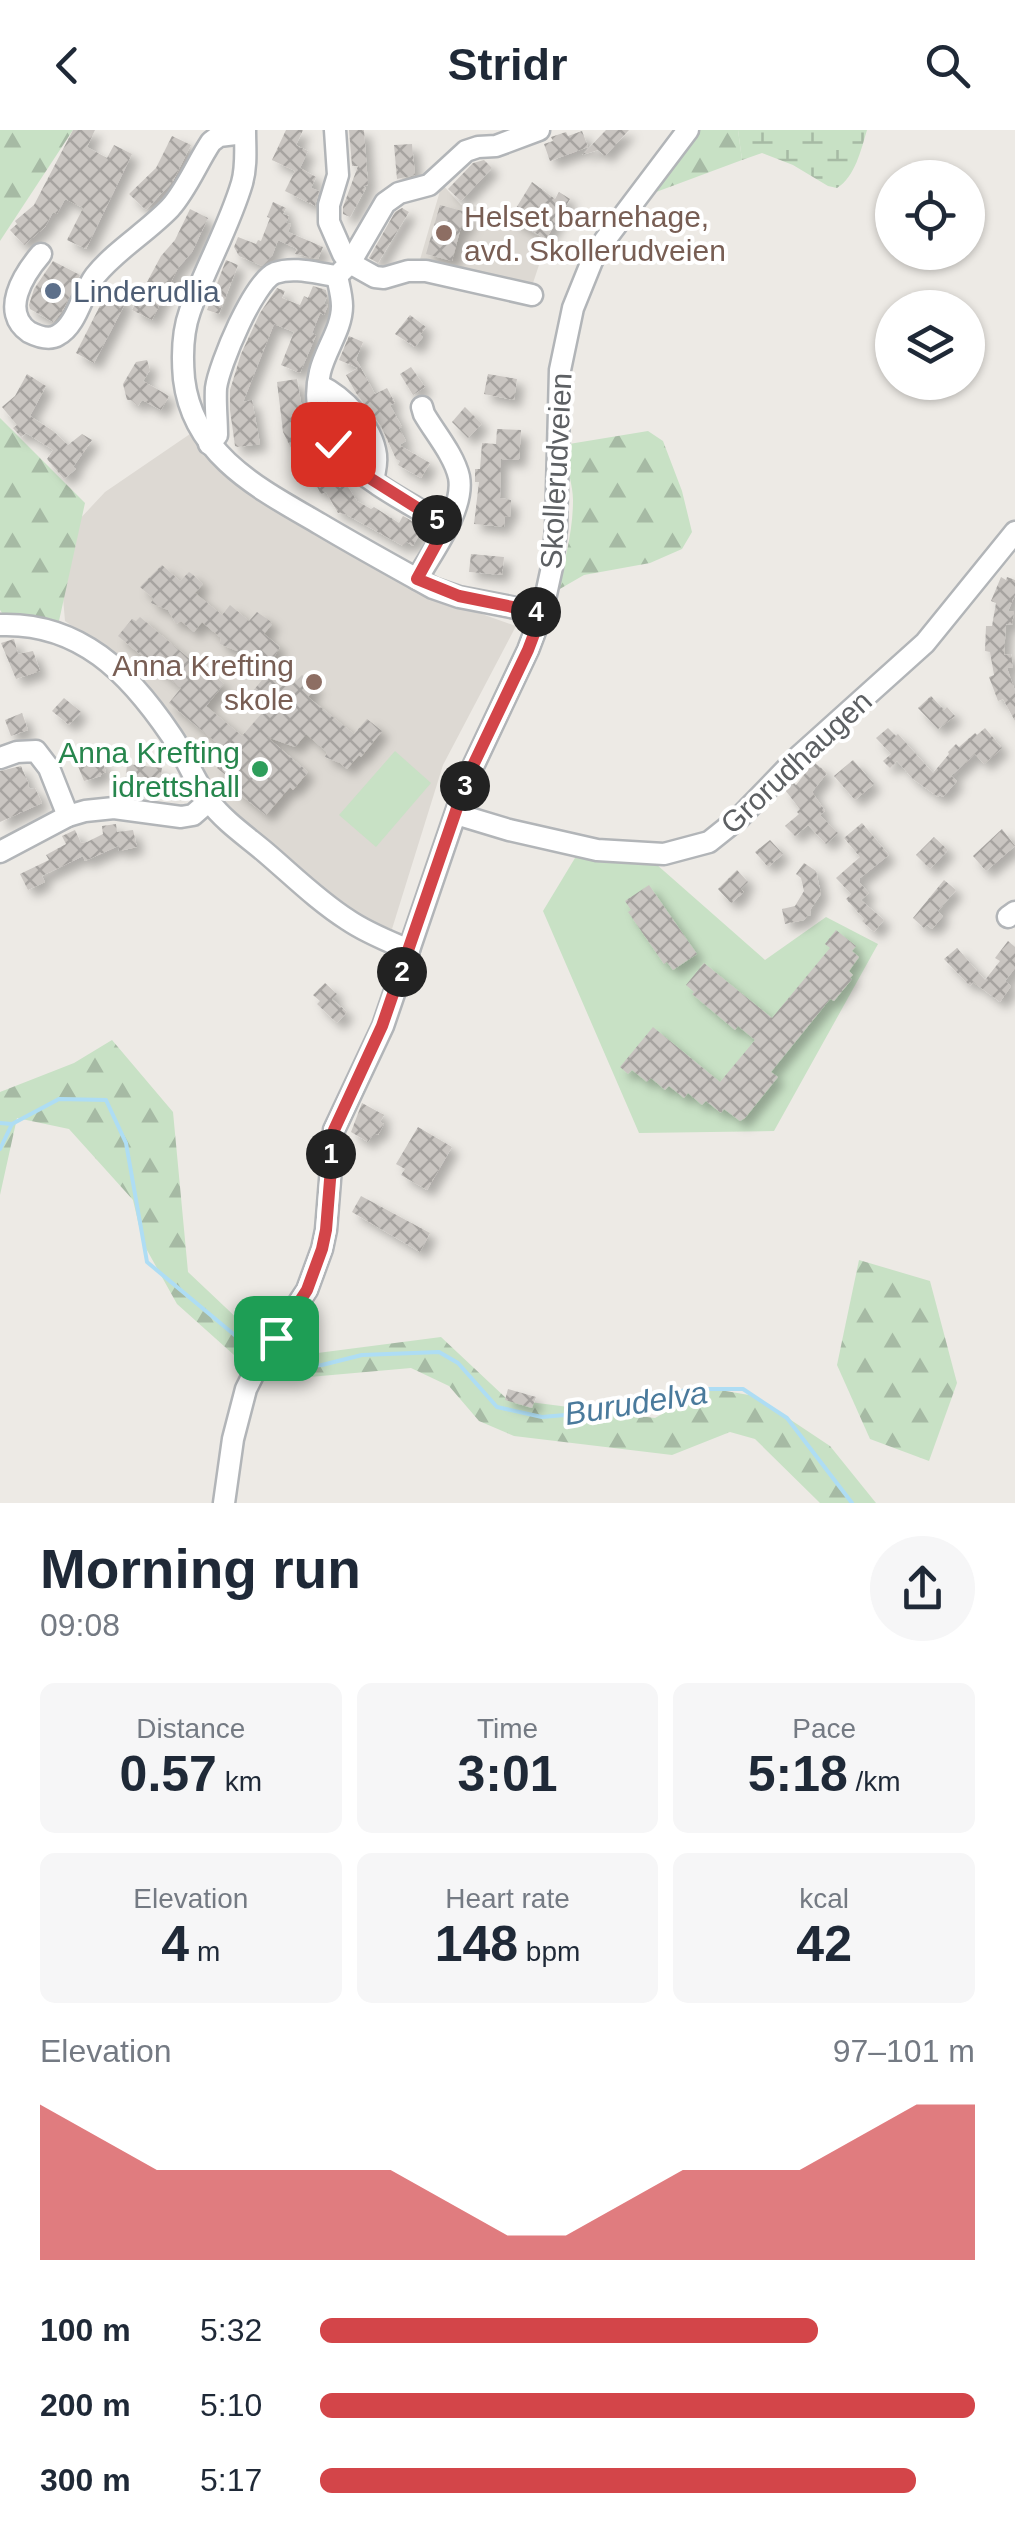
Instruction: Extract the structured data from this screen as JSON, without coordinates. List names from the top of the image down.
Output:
{
  "streets": {
    "street": ["Skollerudveien", "Grorudhaugen"]
  },
  "crossings": [
    ["Skollerudveien", "Grorudhaugen"]
  ],
  "water": ["Burudelva"],
  "places": [
    "Helset barnehage, avd. Skollerudveien",
    "Linderudlia",
    "Anna Krefting skole",
    "Anna Krefting idrettshall"
  ],
  "page": {
    "header": "Stridr",
    "pins": [
      "5",
      "4",
      "3",
      "2",
      "1"
    ],
    "heading": ["Morning run", "09:08"],
    "stats": [
      ["Distance", "0.57 km"],
      ["Time", "3:01"],
      ["Pace", "5:18 /km"],
      ["Elevation", "4 m"],
      ["Heart rate", "148 bpm"],
      ["kcal", "42"]
    ],
    "chart": ["Elevation", "97–101 m"],
    "list": [
      {
        "name": "100 m",
        "note": "5:32"
      },
      {
        "name": "200 m",
        "note": "5:10"
      },
      {
        "name": "300 m",
        "note": "5:17"
      }
    ]
  }
}
